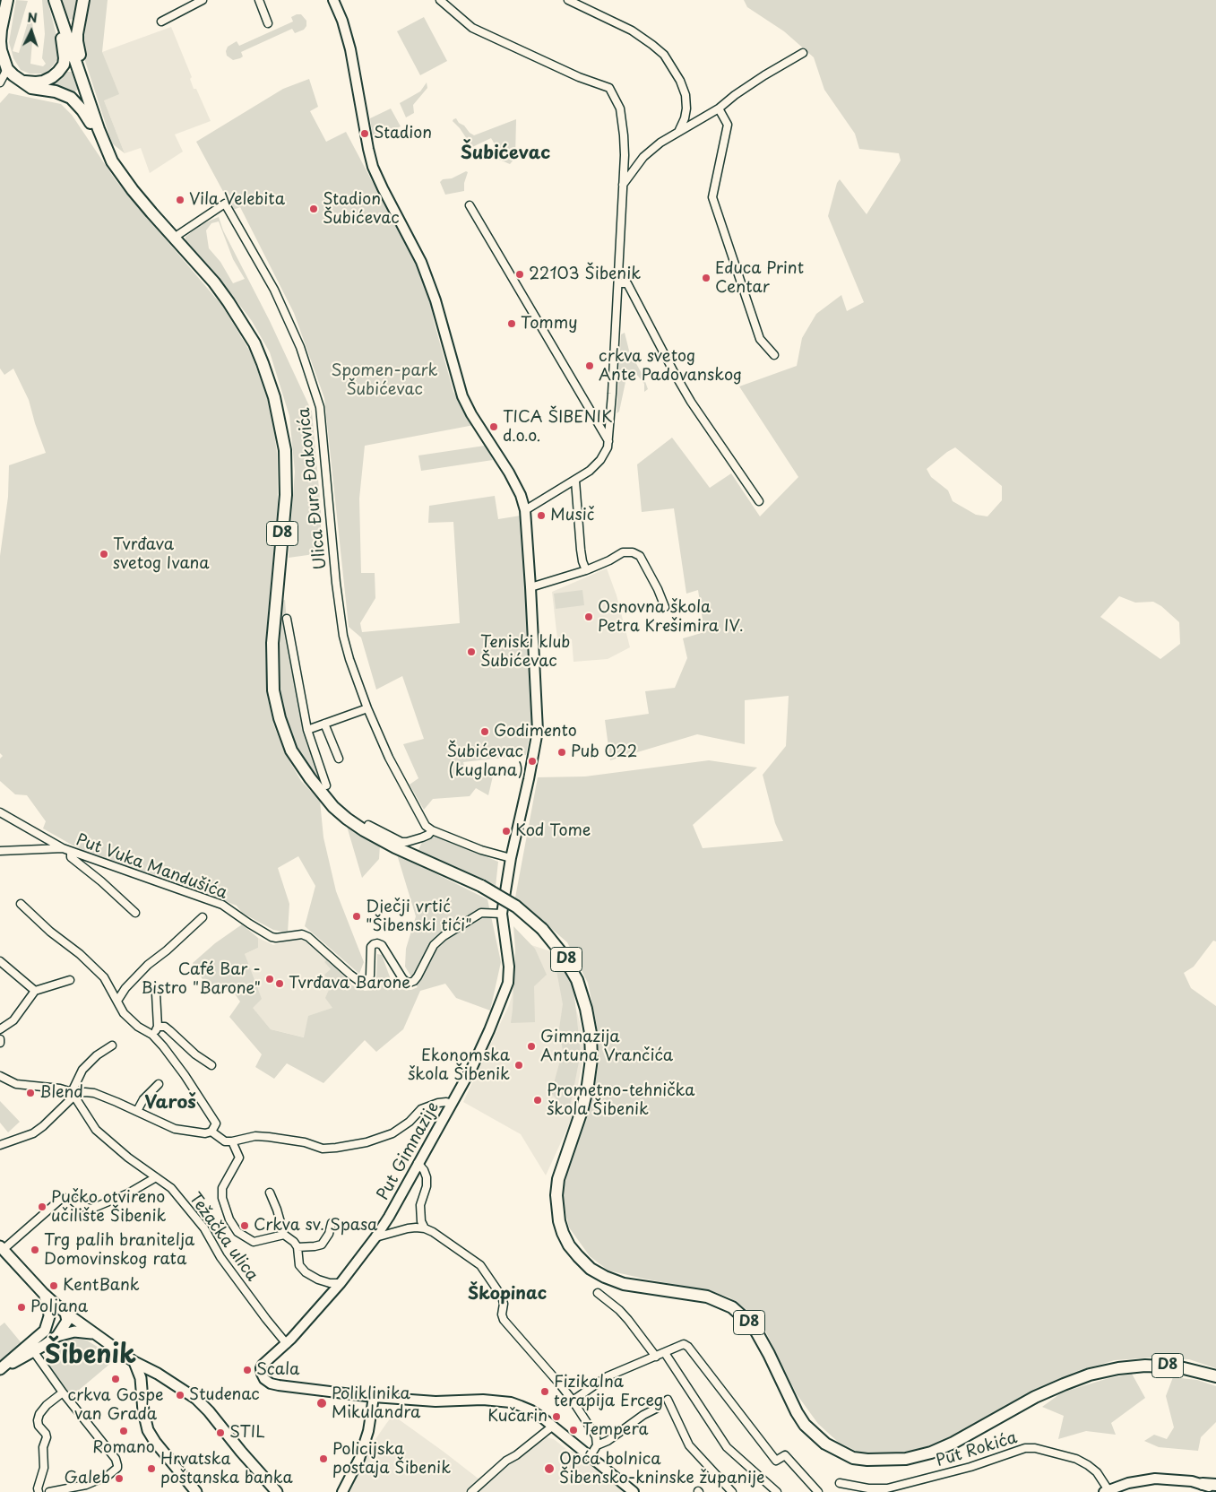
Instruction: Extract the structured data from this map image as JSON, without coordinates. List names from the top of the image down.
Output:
{
  "streets": {
    "main road": ["D8"],
    "street": [
      "Ulica Đure Đakovića",
      "Put Vuka Mandušića",
      "Put Gimnazije",
      "Težačka ulica",
      "Put Rokića"
    ]
  },
  "crossings": [
    ["Ulica Đure Đakovića", "D8"],
    ["Put Vuka Mandušića", "Put Gimnazije"],
    ["Put Gimnazije", "Težačka ulica"]
  ],
  "districts": [
    "Šubićevac",
    "Varoš",
    "Škopinac",
    "Šibenik"
  ],
  "parks": ["Spomen-park Šubićevac"],
  "places": [
    "Stadion",
    "Vila Velebita",
    "Stadion Šubićevac",
    "22103 Šibenik",
    "Educa Print Centar",
    "Tommy",
    "crkva svetog Ante Padovanskog",
    "TICA ŠIBENIK d.o.o.",
    "Musič",
    "Tvrđava svetog Ivana",
    "Osnovna škola Petra Krešimira IV.",
    "Teniski klub Šubićevac",
    "Godimento",
    "Pub 022",
    "Šubićevac (kuglana)",
    "Kod Tome",
    "Dječji vrtić \"Šibenski tići\"",
    "Café Bar - Bistro \"Barone\"",
    "Tvrđava Barone",
    "Gimnazija Antuna Vrančića",
    "Ekonomska škola Šibenik",
    "Blend",
    "Prometno-tehnička škola Šibenik",
    "Pučko otvireno učilište Šibenik",
    "Crkva sv. Spasa",
    "Trg palih branitelja Domovinskog rata",
    "KentBank",
    "Poljana",
    "Scala",
    "crkva Gospe van Grada",
    "Fizikalna terapija Erceg",
    "Studenac",
    "Poliklinika Mikulandra",
    "Kučarin",
    "Tempera",
    "Romano",
    "STIL",
    "Policijska postaja Šibenik",
    "Hrvatska poštanska banka",
    "Opća bolnica Šibensko-kninske županije",
    "Galeb"
  ],
  "north": "top"
}
